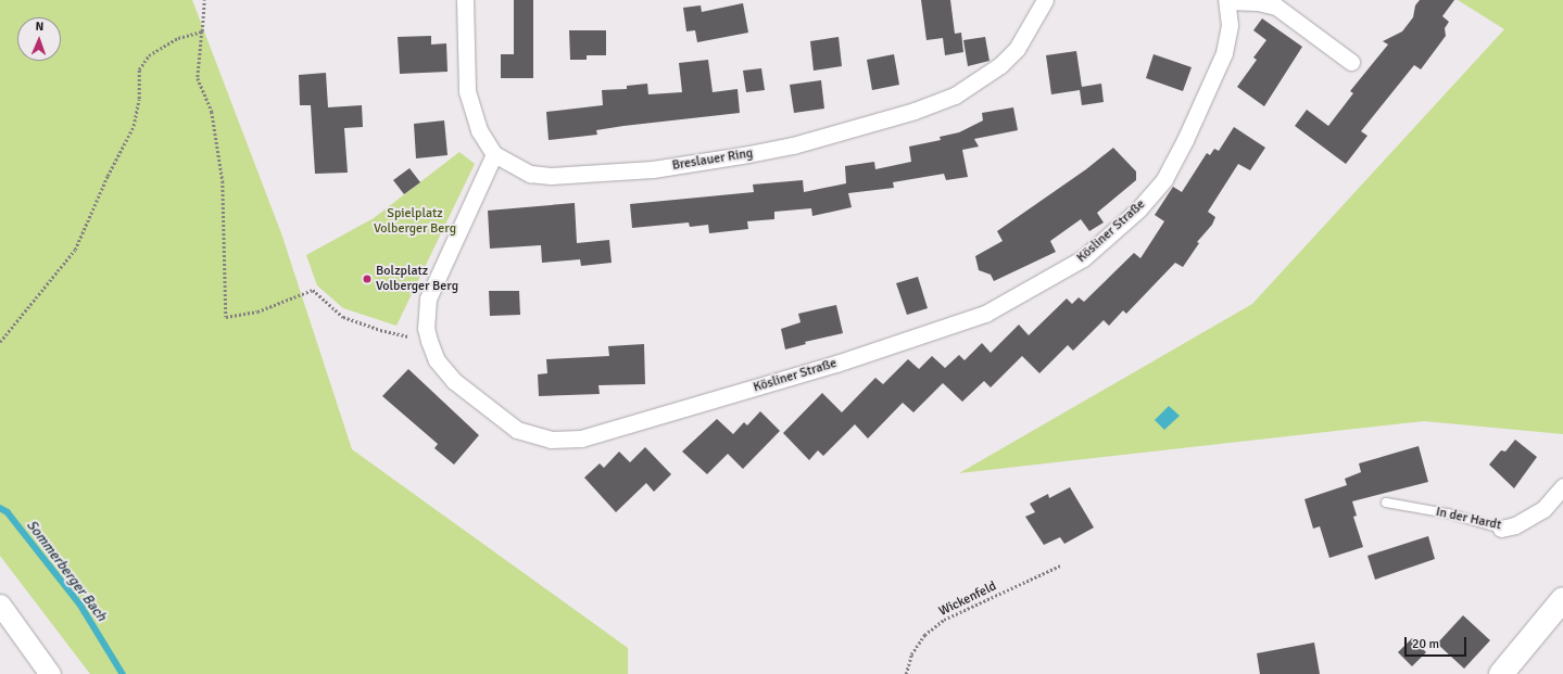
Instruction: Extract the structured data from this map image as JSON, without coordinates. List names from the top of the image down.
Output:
{
  "streets": {
    "street": ["Breslauer Ring", "Kösliner Straße", "In der Hardt"],
    "path": ["Wickenfeld"]
  },
  "crossings": [
    ["Breslauer Ring", "Kösliner Straße"]
  ],
  "water": ["Sommerberger Bach"],
  "parks": ["Spielplatz Volberger Berg"],
  "places": ["Bolzplatz Volberger Berg"],
  "scale_bar": "20 m",
  "north": "top"
}
